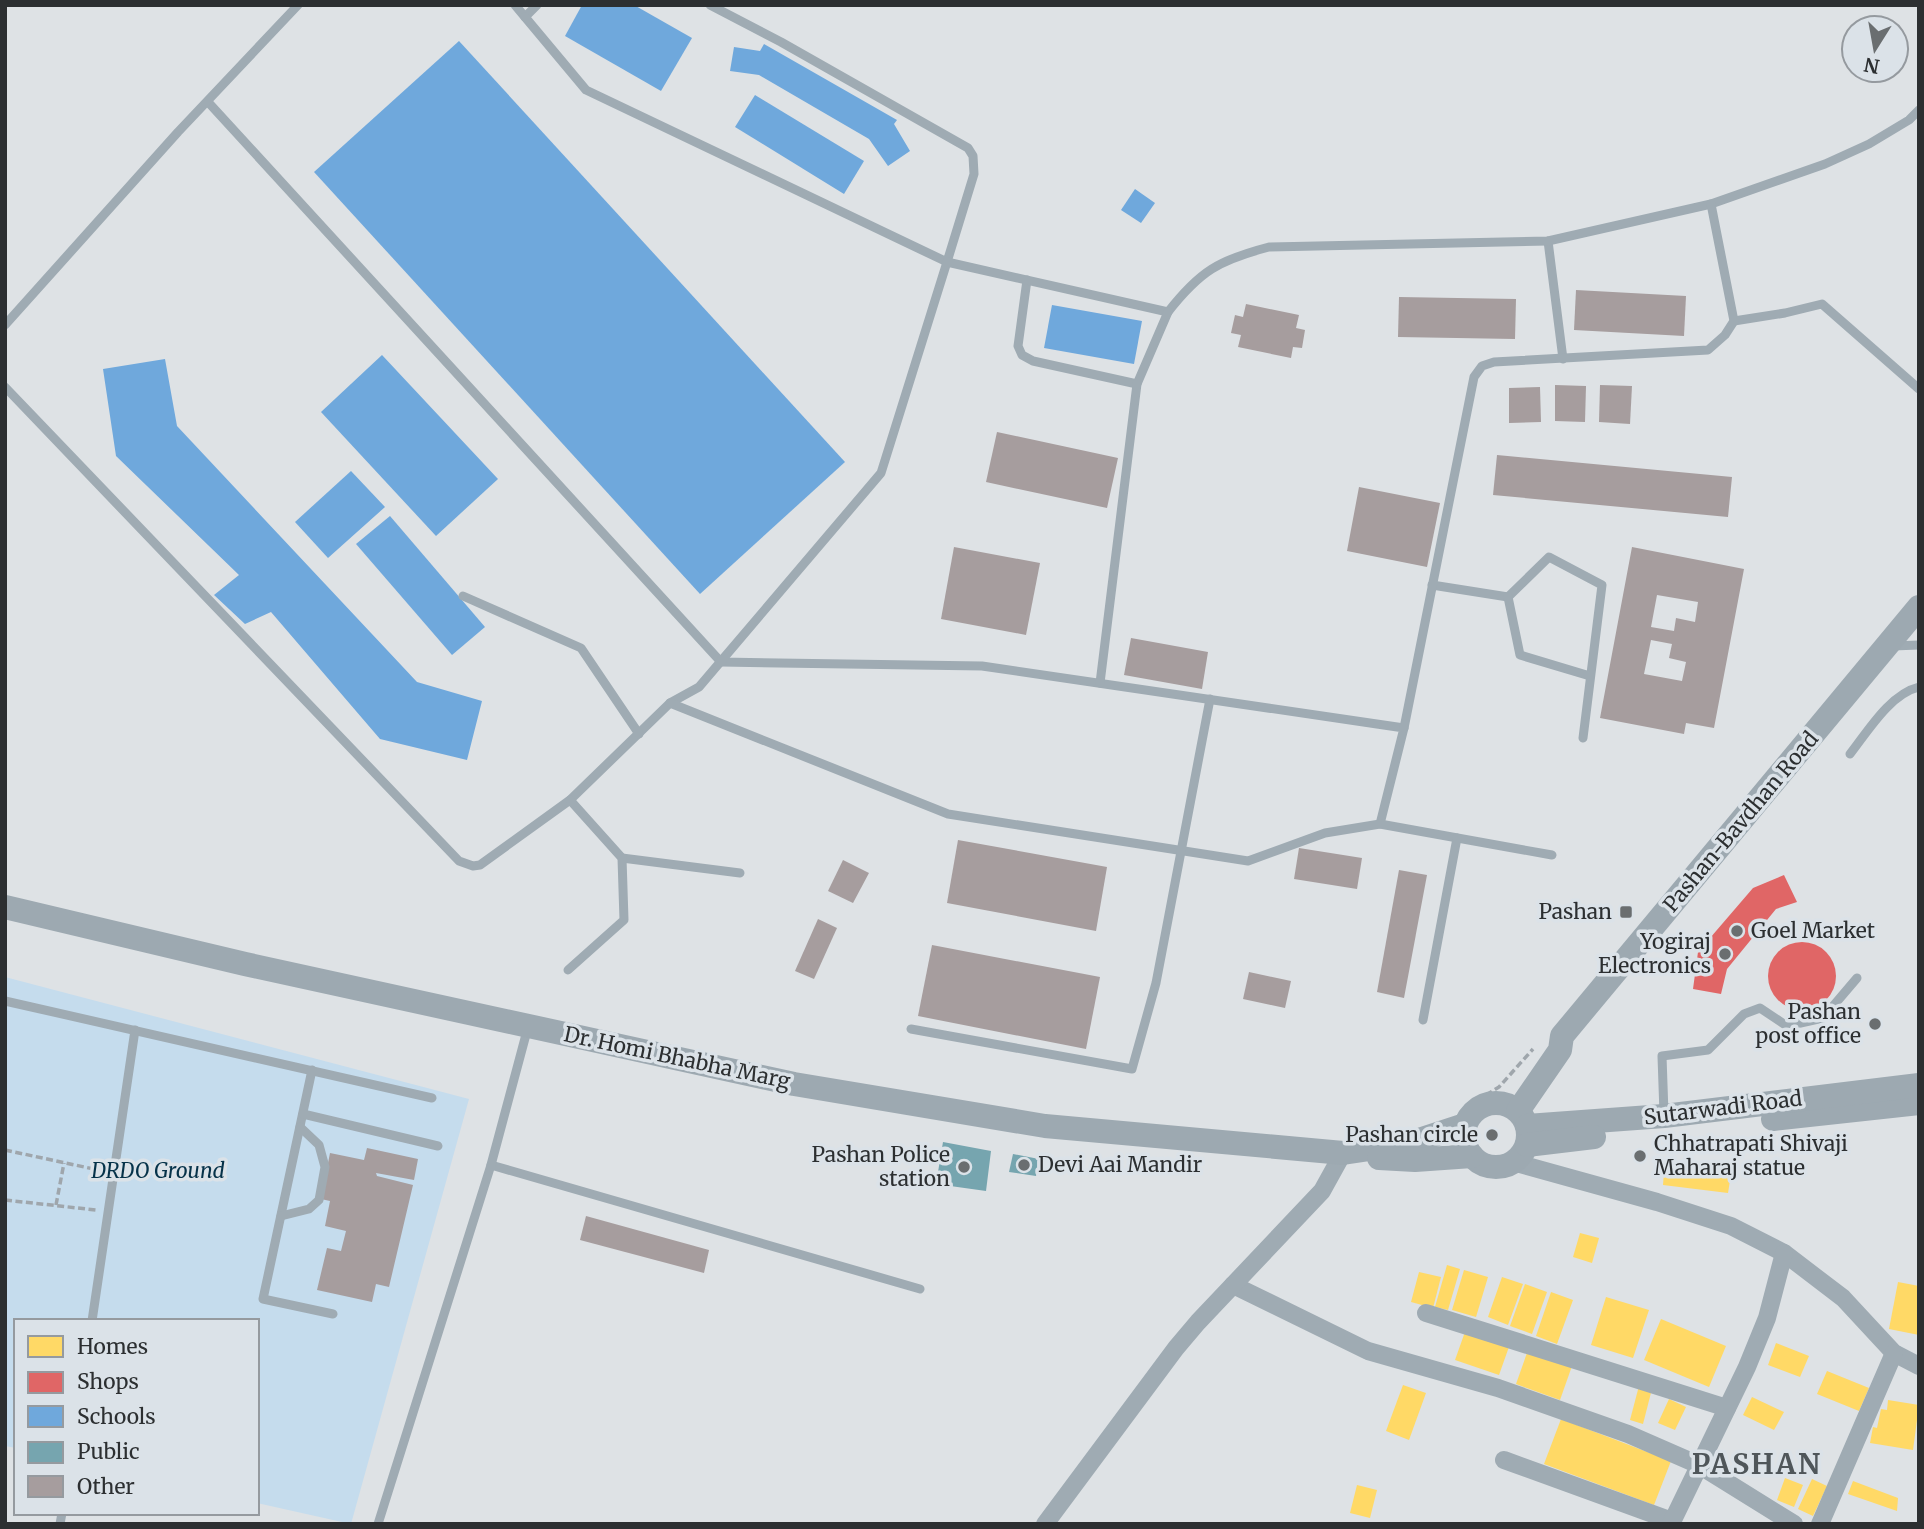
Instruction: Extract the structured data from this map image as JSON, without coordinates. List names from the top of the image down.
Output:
{
  "streets": {
    "main road": ["Pashan-Bavdhan Road", "Dr. Homi Bhabha Marg", "Sutarwadi Road"]
  },
  "crossings": [
    ["Pashan-Bavdhan Road", "Dr. Homi Bhabha Marg"],
    ["Pashan-Bavdhan Road", "Sutarwadi Road"],
    ["Dr. Homi Bhabha Marg", "Sutarwadi Road"]
  ],
  "districts": ["PASHAN"],
  "parks": ["DRDO Ground"],
  "places": {
    "transit": ["Pashan"],
    "other": [
      "Goel Market",
      "Yogiraj Electronics",
      "Pashan post office",
      "Pashan circle",
      "Chhatrapati Shivaji Maharaj statue",
      "Devi Aai Mandir",
      "Pashan Police station"
    ]
  },
  "legend": [
    "Homes",
    "Shops",
    "Schools",
    "Public",
    "Other"
  ],
  "north": "bottom"
}
